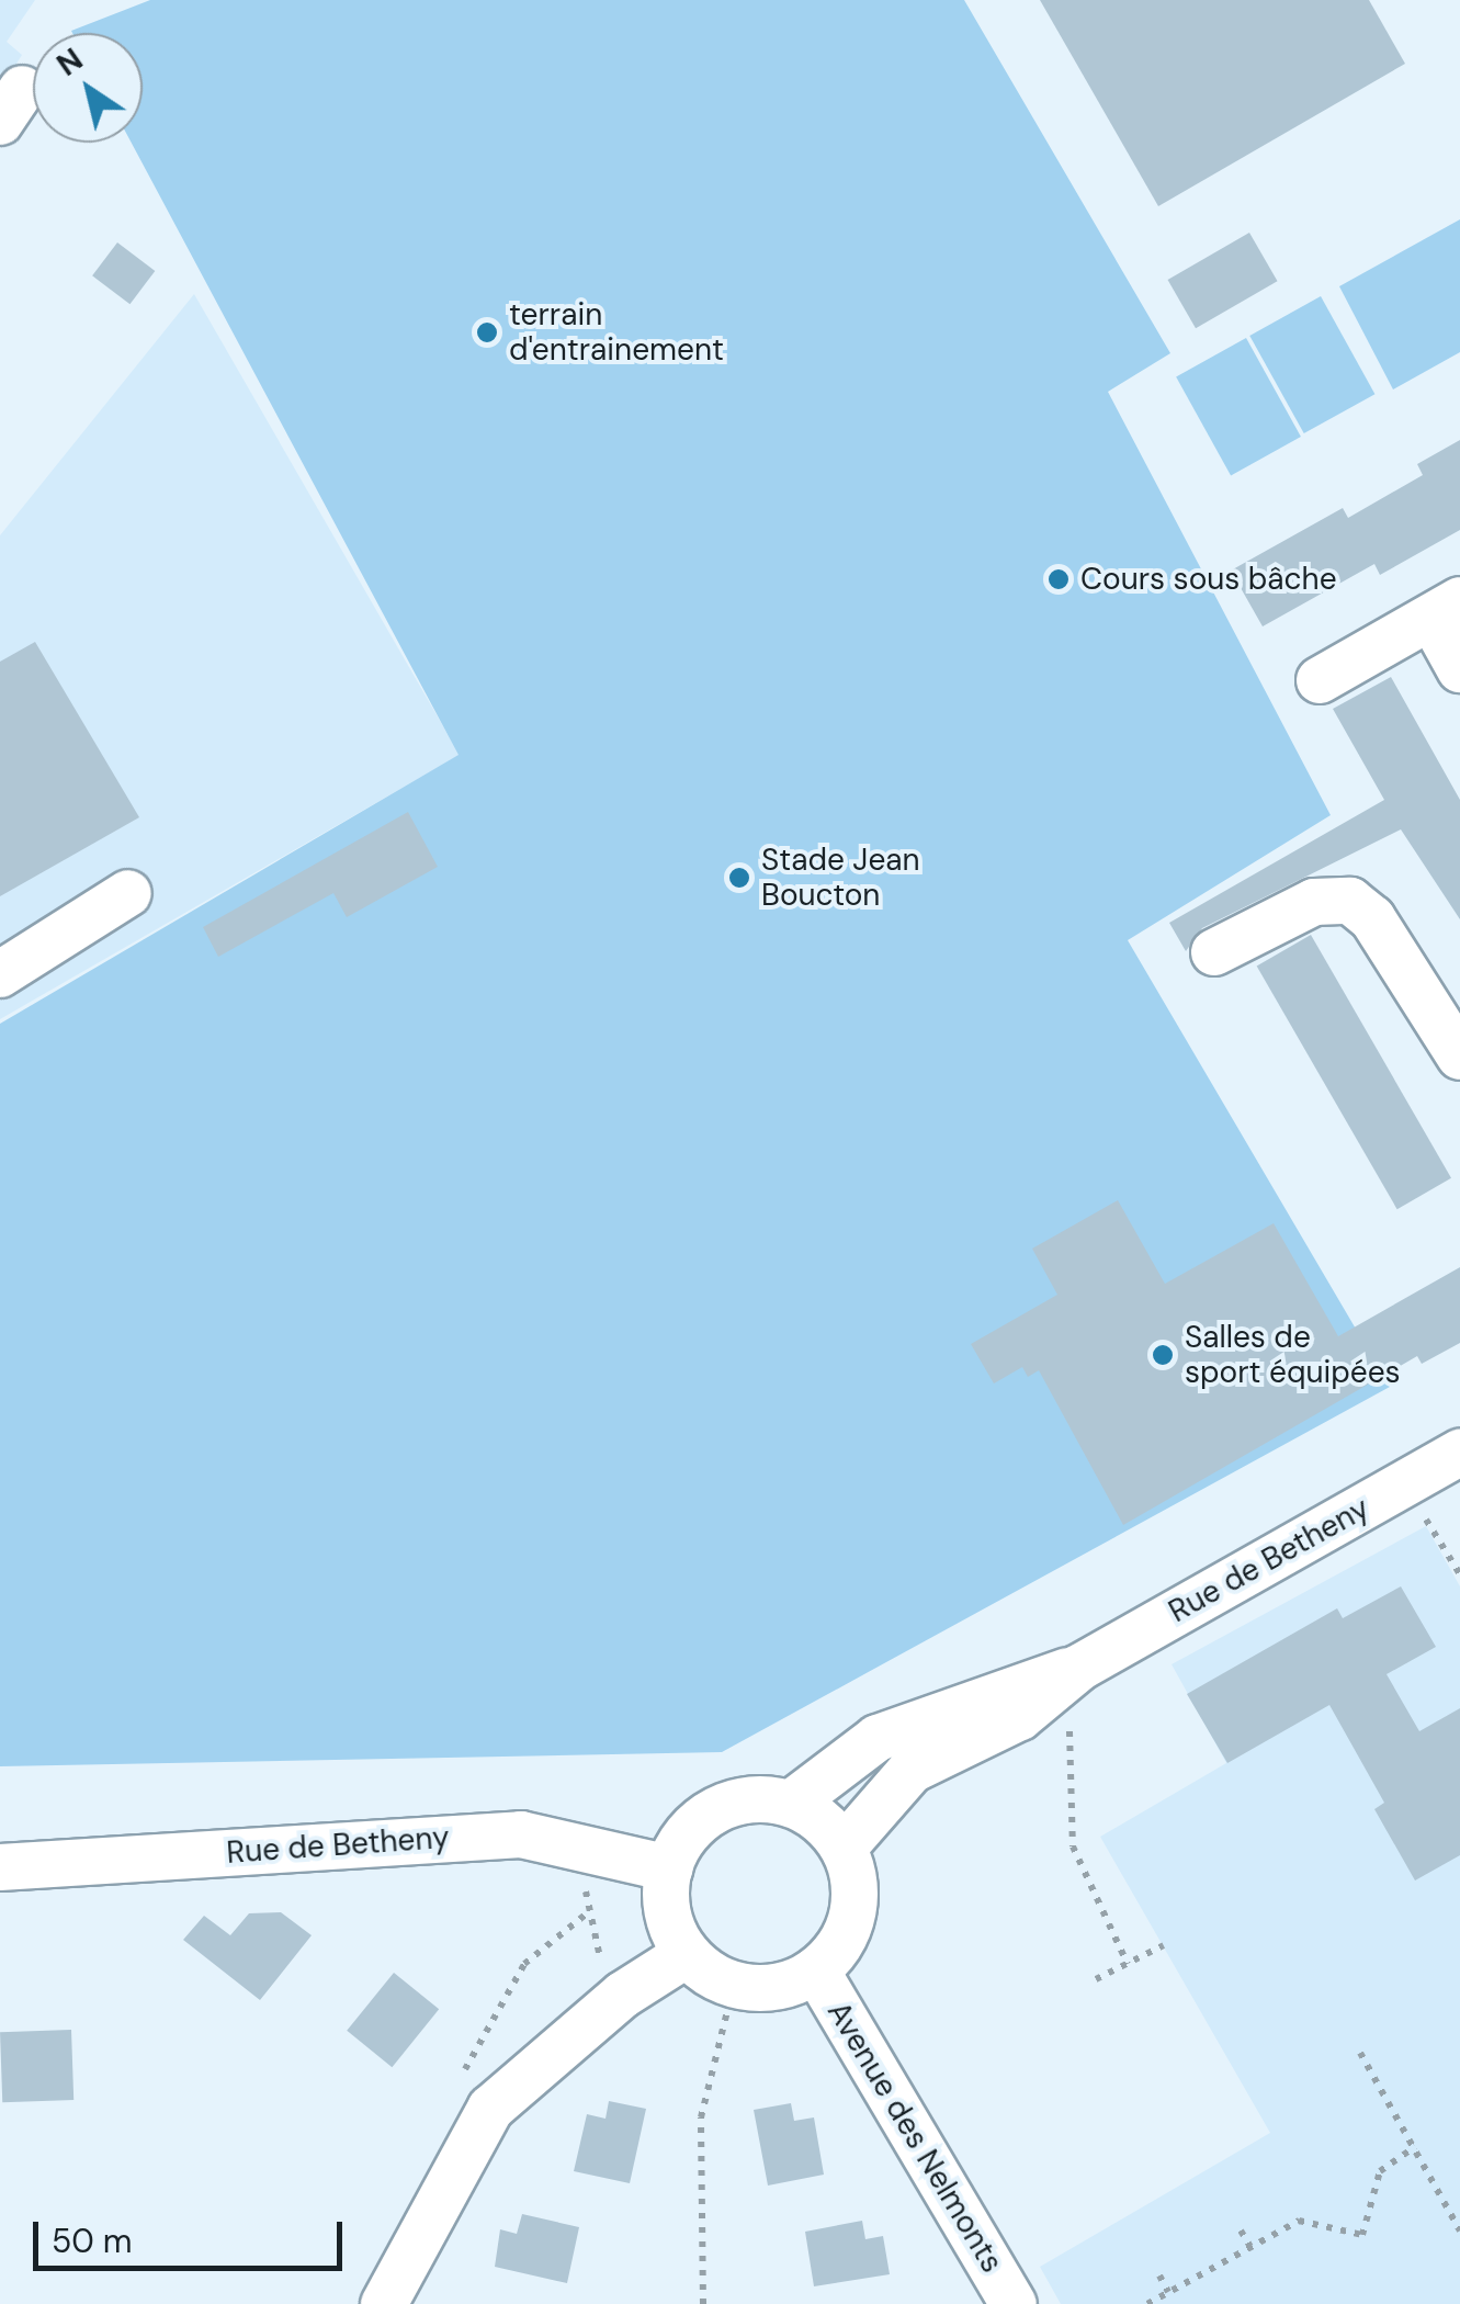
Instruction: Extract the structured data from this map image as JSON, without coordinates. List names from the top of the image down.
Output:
{
  "streets": {
    "street": ["Rue de Betheny", "Avenue des Nelmonts"]
  },
  "crossings": [
    ["Rue de Betheny", "Avenue des Nelmonts"]
  ],
  "places": [
    "terrain d'entrainement",
    "Cours sous bâche",
    "Stade Jean Boucton",
    "Salles de sport équipées"
  ],
  "scale_bar": "50 m",
  "north": "top left"
}
